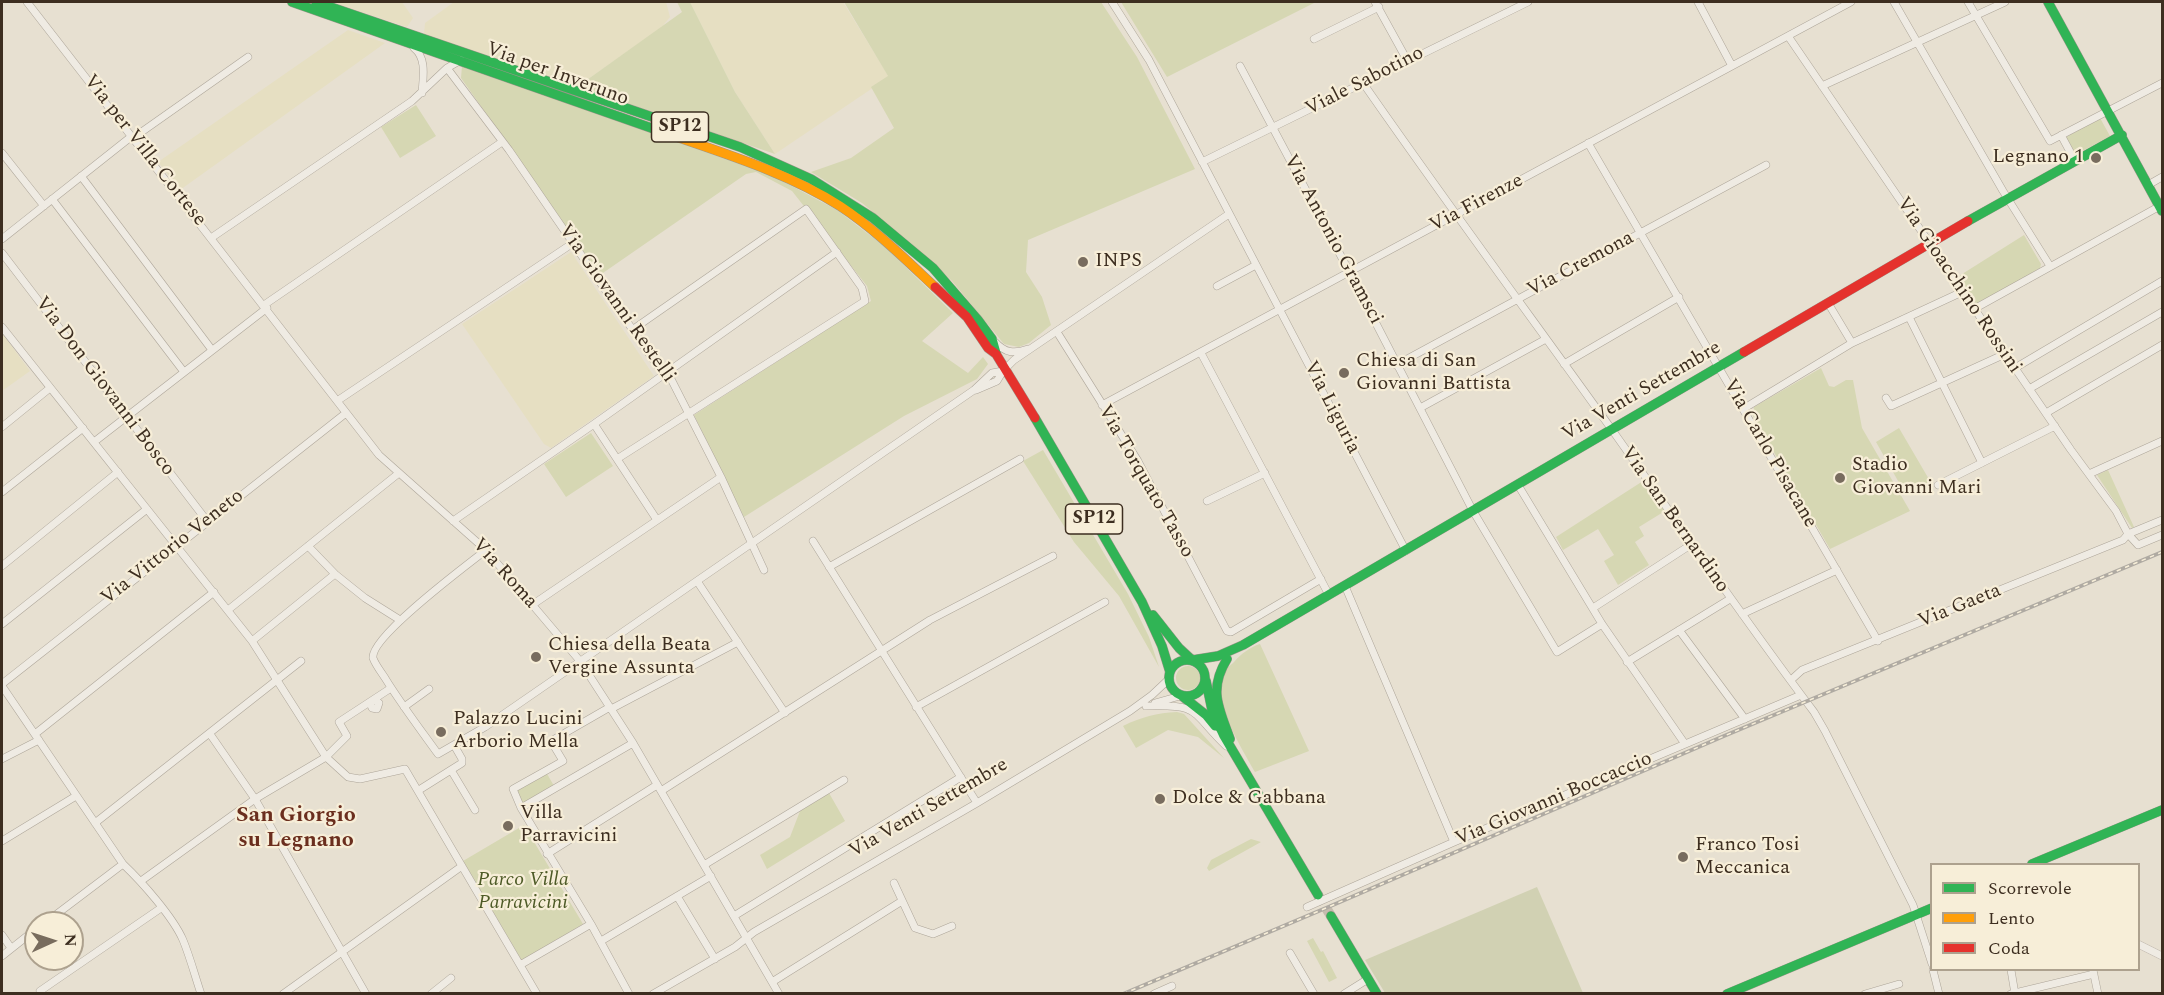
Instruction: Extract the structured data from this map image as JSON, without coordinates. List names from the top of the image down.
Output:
{
  "streets": {
    "main road": ["Via per Inveruno", "SP12", "Via Venti Settembre"],
    "street": [
      "Viale Sabotino",
      "Via per Villa Cortese",
      "Via Firenze",
      "Via Antonio Gramsci",
      "Via Cremona",
      "Via Gioacchino Rossini",
      "Via Giovanni Restelli",
      "Via Don Giovanni Bosco",
      "Via Liguria",
      "Via Carlo Pisacane",
      "Via Torquato Tasso",
      "Via San Bernardino",
      "Via Vittorio Veneto",
      "Via Roma",
      "Via Gaeta",
      "Via Giovanni Boccaccio"
    ]
  },
  "crossings": [
    ["Via per Inveruno", "Via Venti Settembre"],
    ["Viale Sabotino", "Via Antonio Gramsci"],
    ["Viale Sabotino", "Via Liguria"],
    ["Viale Sabotino", "Via San Bernardino"],
    ["Via per Villa Cortese", "Via Roma"],
    ["Via Firenze", "Via Antonio Gramsci"],
    ["Via Firenze", "Via Gioacchino Rossini"],
    ["Via Firenze", "Via Liguria"],
    ["Via Firenze", "Via Carlo Pisacane"],
    ["Via Firenze", "Via Torquato Tasso"],
    ["Via Firenze", "Via San Bernardino"],
    ["Via Antonio Gramsci", "Via Cremona"],
    ["Via Antonio Gramsci", "Via Venti Settembre"],
    ["Via Cremona", "Via Carlo Pisacane"],
    ["Via Cremona", "Via San Bernardino"],
    ["Via Gioacchino Rossini", "Via Venti Settembre"],
    ["Via Gioacchino Rossini", "Via Gaeta"],
    ["Via Don Giovanni Bosco", "Via Vittorio Veneto"],
    ["Via Venti Settembre", "Via Liguria"],
    ["Via Venti Settembre", "Via Carlo Pisacane"],
    ["Via Venti Settembre", "Via San Bernardino"],
    ["Via Venti Settembre", "Via Roma"],
    ["Via Carlo Pisacane", "Via Gaeta"],
    ["Via San Bernardino", "Via Gaeta"],
    ["Via San Bernardino", "Via Giovanni Boccaccio"],
    ["Via Vittorio Veneto", "Via Roma"]
  ],
  "districts": ["San Giorgio su Legnano"],
  "parks": ["Parco Villa Parravicini"],
  "places": [
    "Legnano 1",
    "INPS",
    "Chiesa di San Giovanni Battista",
    "Stadio Giovanni Mari",
    "Chiesa della Beata Vergine Assunta",
    "Palazzo Lucini Arborio Mella",
    "Dolce & Gabbana",
    "Villa Parravicini",
    "Franco Tosi Meccanica"
  ],
  "legend": ["Scorrevole", "Lento", "Coda"],
  "north": "right"
}
